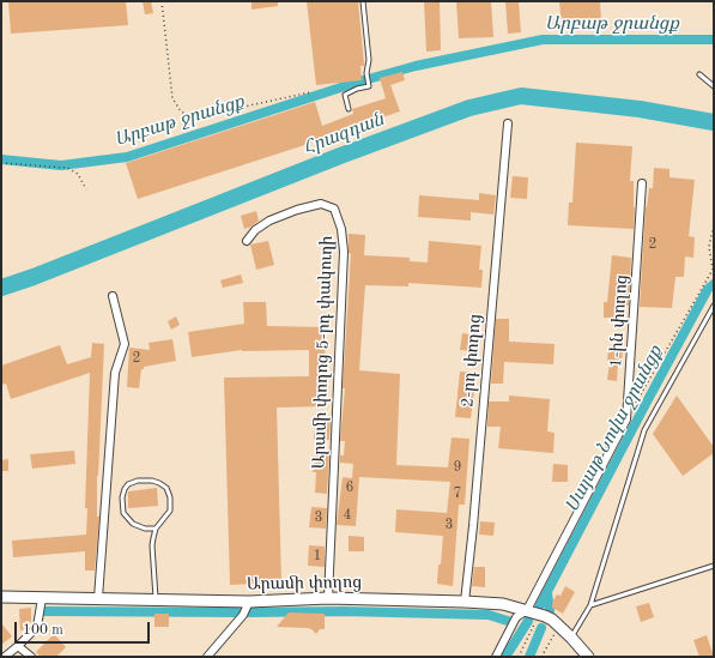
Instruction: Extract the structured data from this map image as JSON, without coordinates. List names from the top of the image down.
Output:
{
  "streets": {
    "main road": ["Արամի փողոց"],
    "street": ["1-ին փողոց", "Արամի փողոց 5-րդ փակուղի", "2-րդ փողոց"]
  },
  "crossings": [
    ["1-ին փողոց", "Արամի փողոց"],
    ["Արամի փողոց 5-րդ փակուղի", "Արամի փողոց"],
    ["2-րդ փողոց", "Արամի փողոց"]
  ],
  "water": ["Արբաթ ջրանցք", "Հրազդան", "Սայաթ Նովա ջրանցք"],
  "house_numbers": [
    "2",
    "2",
    "9",
    "6",
    "7",
    "4",
    "3",
    "3",
    "1"
  ],
  "scale_bar": "100 m"
}
